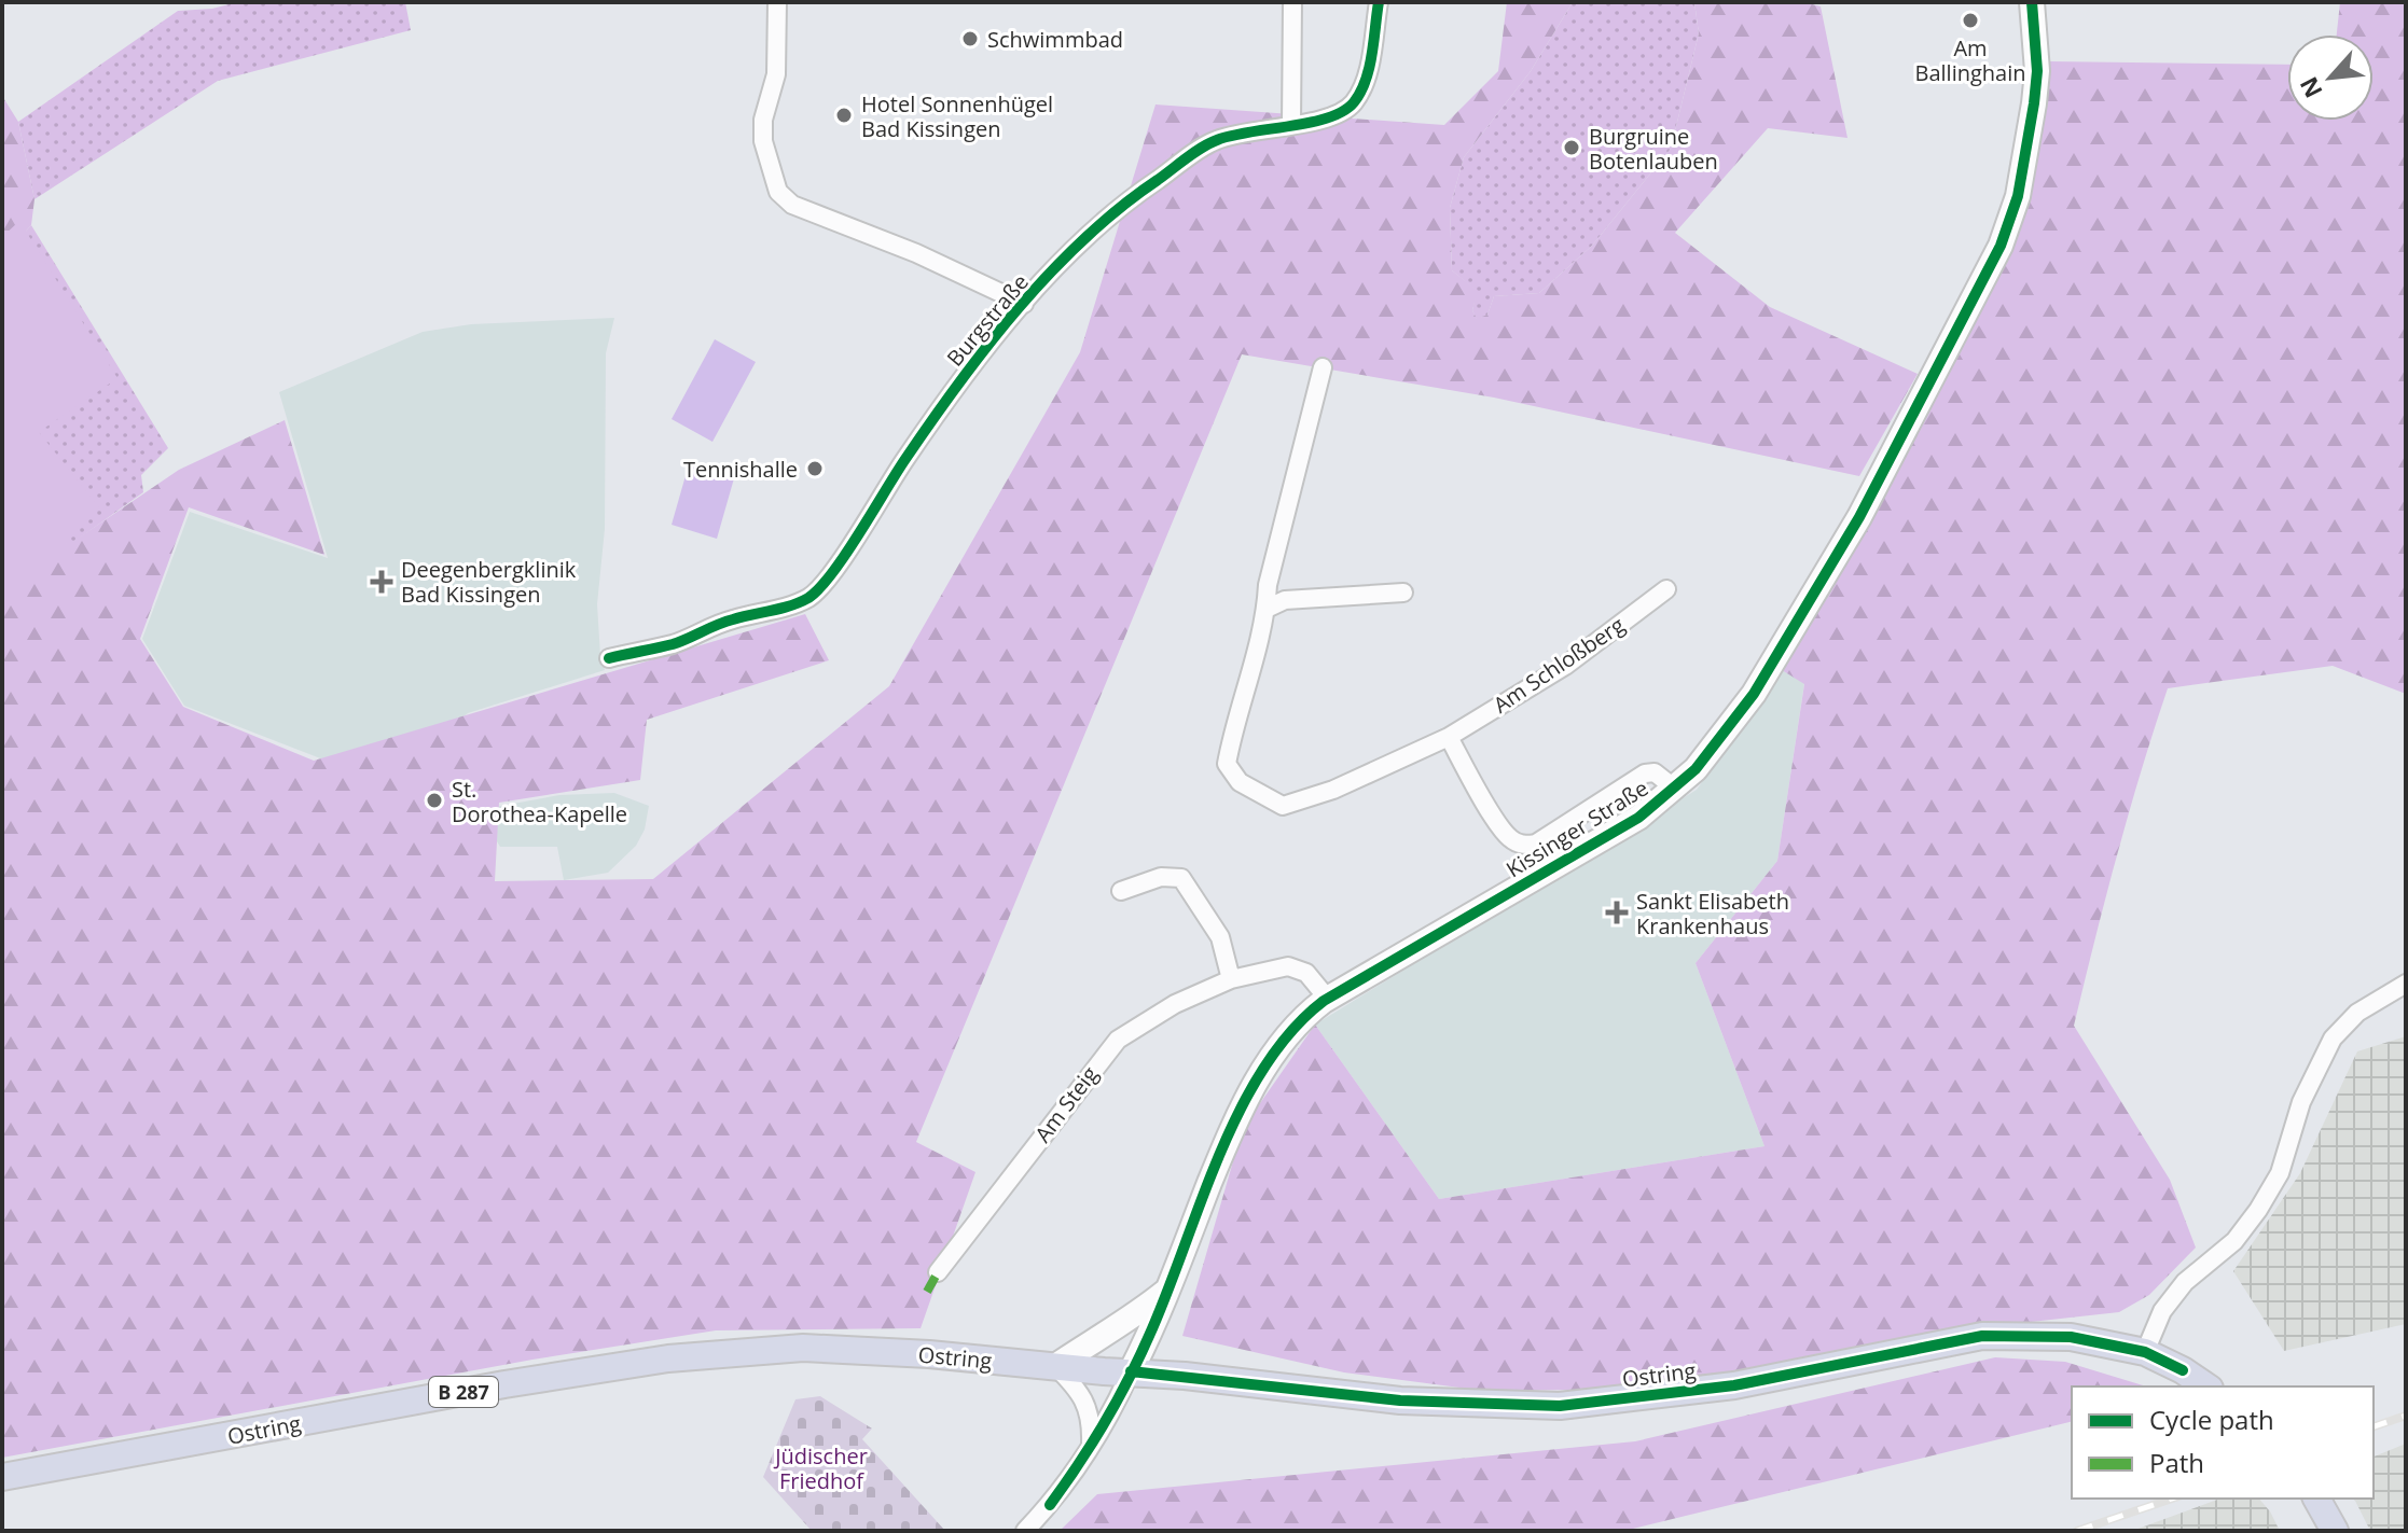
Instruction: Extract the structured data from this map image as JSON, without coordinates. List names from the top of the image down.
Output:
{
  "streets": {
    "main road": ["Ostring", "B 287"],
    "street": [
      "Burgstraße",
      "Am Schloßberg",
      "Kissinger Straße",
      "Am Steig"
    ]
  },
  "crossings": [
    ["Kissinger Straße", "Am Steig"],
    ["Kissinger Straße", "Ostring"]
  ],
  "parks": ["Jüdischer Friedhof"],
  "places": {
    "other": [
      "Am Ballinghain",
      "Schwimmbad",
      "Hotel Sonnenhügel Bad Kissingen",
      "Burgruine Botenlauben",
      "Tennishalle",
      "St. Dorothea-Kapelle"
    ],
    "health": ["Deegenbergklinik Bad Kissingen", "Sankt Elisabeth Krankenhaus"]
  },
  "legend": ["Cycle path", "Path"],
  "north": "bottom left"
}
